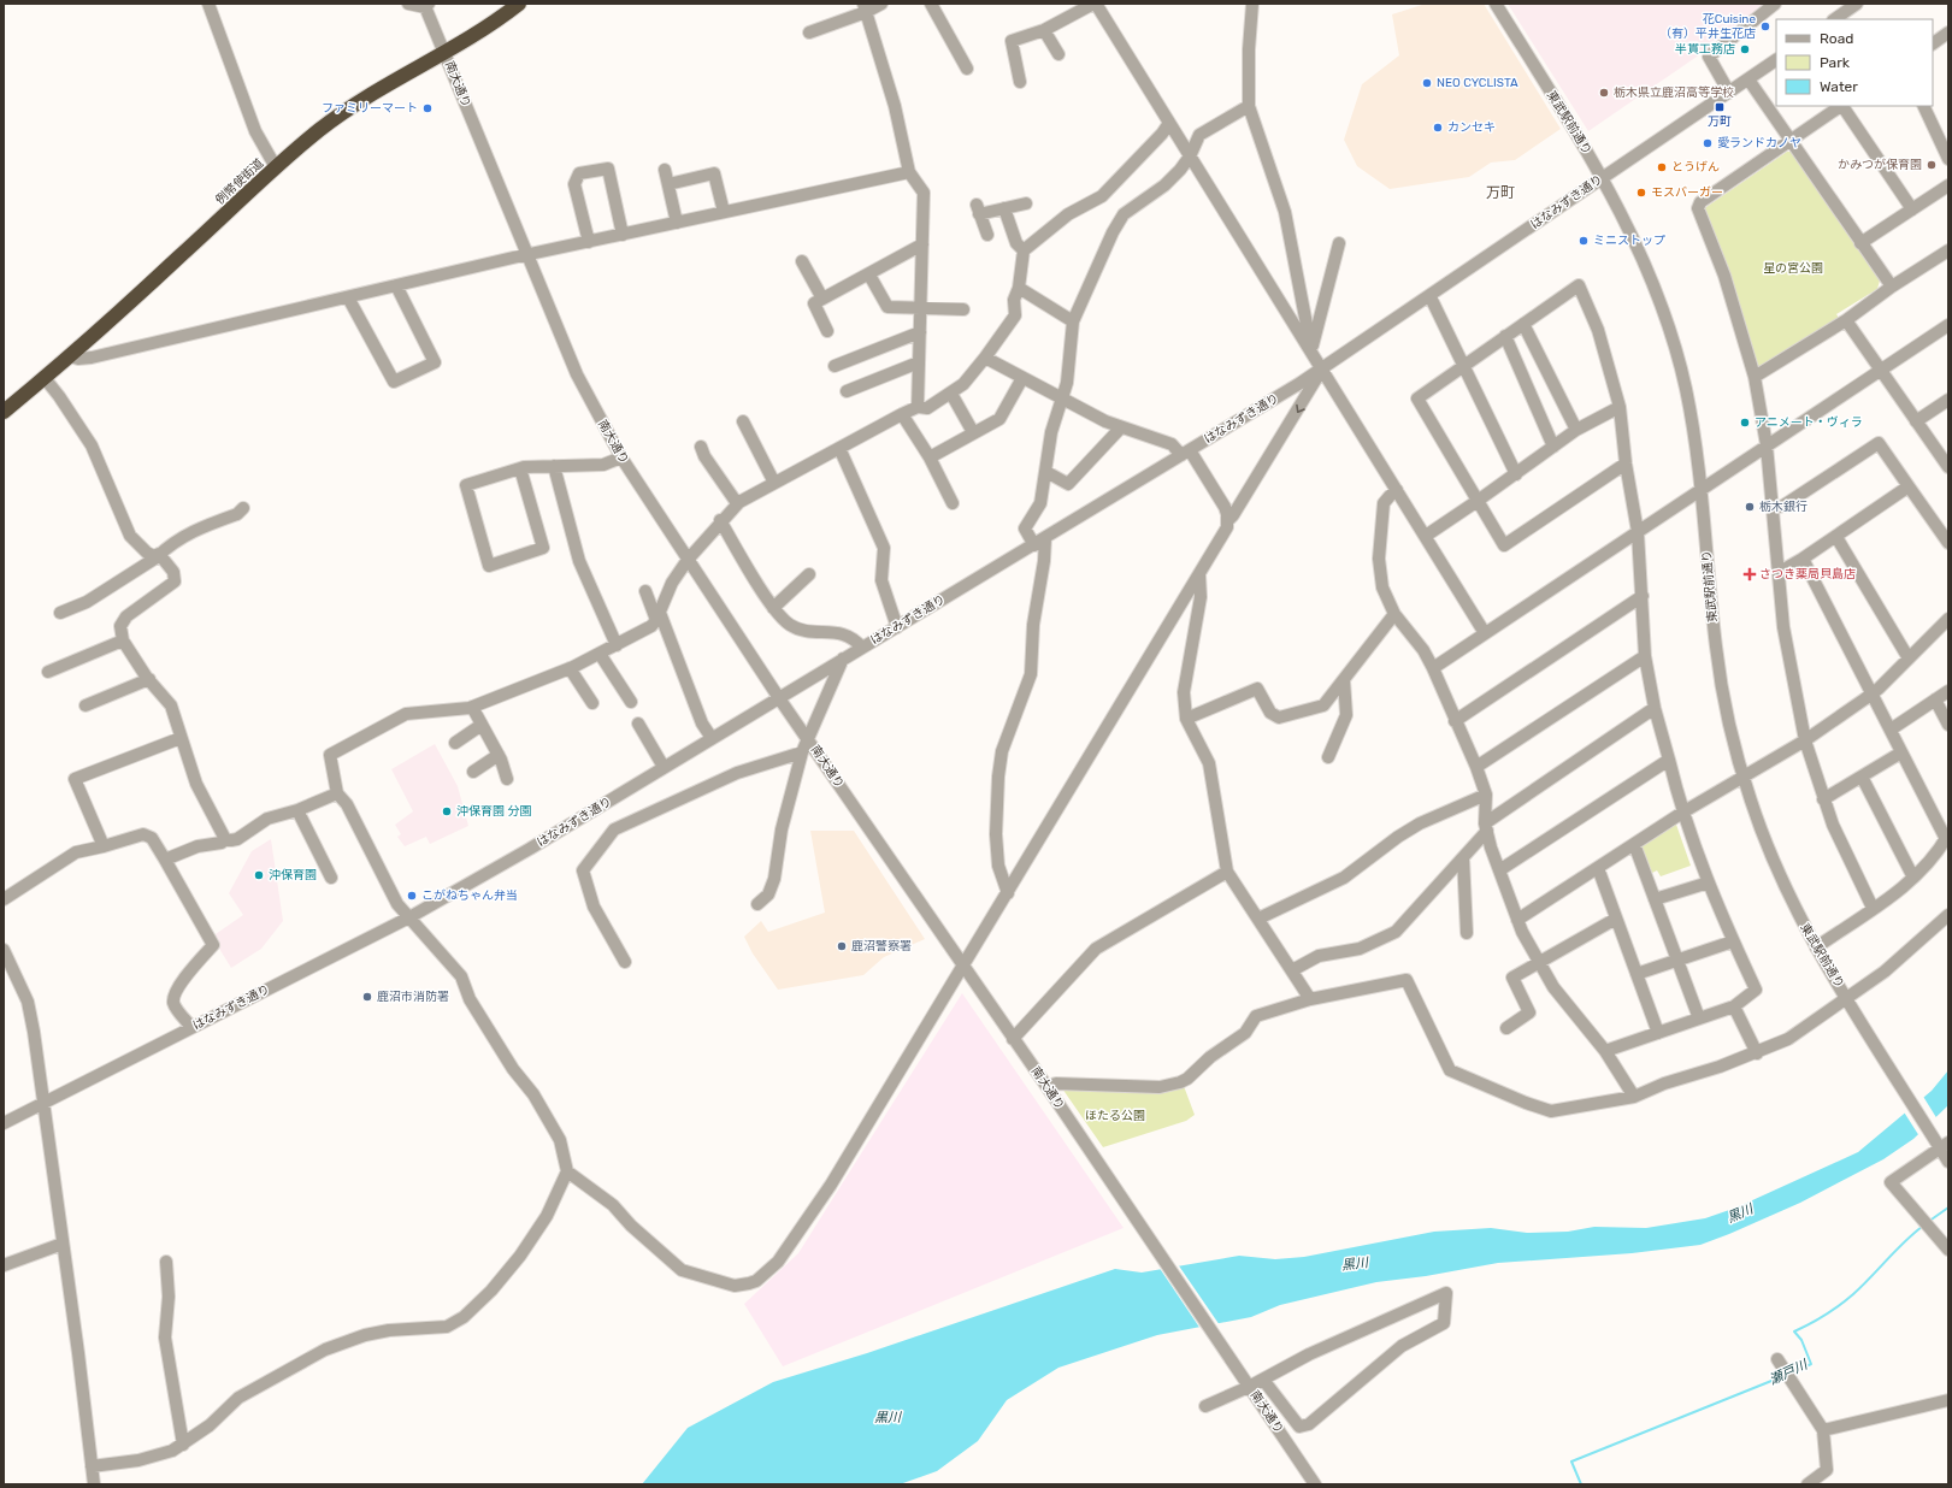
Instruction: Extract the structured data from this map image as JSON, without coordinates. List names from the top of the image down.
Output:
{
  "streets": {
    "highway": ["例幣使街道"],
    "street": ["南大通り", "東武駅前通り", "はなみずき通り"]
  },
  "crossings": [
    ["南大通り", "例幣使街道"],
    ["南大通り", "はなみずき通り"],
    ["東武駅前通り", "はなみずき通り"]
  ],
  "districts": ["万町"],
  "water": ["黒川", "瀬戸川"],
  "parks": ["星の宮公園", "ほたる公園"],
  "places": {
    "other": [
      "花Cuisine （有）平井生花店",
      "半貫工務店",
      "NEO CYCLISTA",
      "栃木県立鹿沼高等学校",
      "ファミリーマート",
      "カンセキ",
      "愛ランドカノヤ",
      "かみつが保育園",
      "とうげん",
      "モスバーガー",
      "ミニストップ",
      "アニメート・ヴィラ",
      "栃木銀行",
      "沖保育園 分園",
      "沖保育園",
      "こがねちゃん弁当",
      "鹿沼警察署",
      "鹿沼市消防署"
    ],
    "transit": ["万町"],
    "health": ["さつき薬局貝島店"]
  },
  "legend": ["Road", "Park", "Water"]
}
